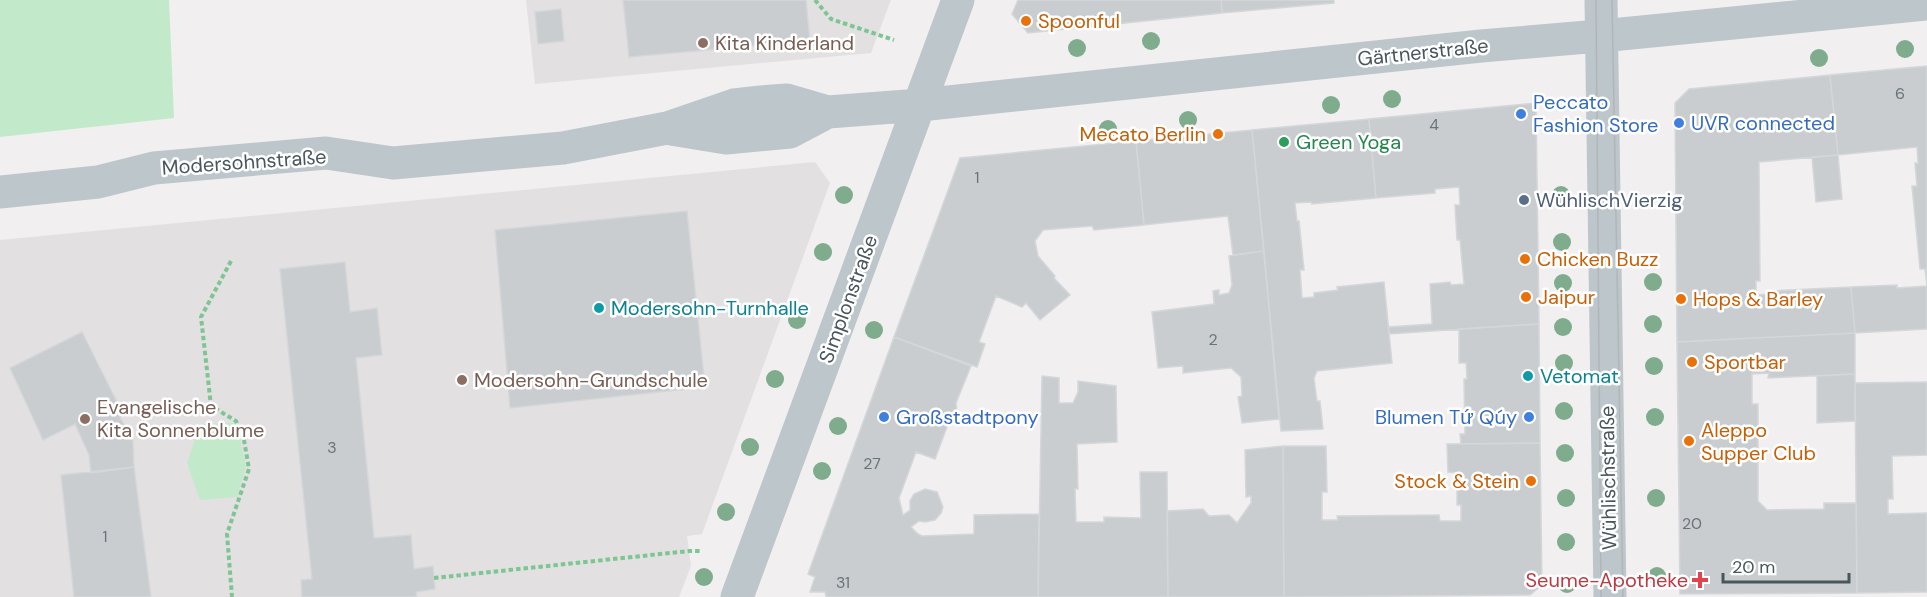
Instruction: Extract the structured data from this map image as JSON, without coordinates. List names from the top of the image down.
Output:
{
  "streets": {
    "street": [
      "Gärtnerstraße",
      "Modersohnstraße",
      "Simplonstraße",
      "Wühlischstraße"
    ]
  },
  "crossings": [
    ["Gärtnerstraße", "Modersohnstraße"],
    ["Gärtnerstraße", "Simplonstraße"],
    ["Gärtnerstraße", "Wühlischstraße"],
    ["Modersohnstraße", "Simplonstraße"]
  ],
  "places": {
    "other": [
      "Spoonful",
      "Kita Kinderland",
      "Peccato Fashion Store",
      "UVR connected",
      "Mecato Berlin",
      "Green Yoga",
      "WühlischVierzig",
      "Chicken Buzz",
      "Jaipur",
      "Hops & Barley",
      "Modersohn-Turnhalle",
      "Sportbar",
      "Vetomat",
      "Modersohn-Grundschule",
      "Großstadtpony",
      "Blumen Tứ Qúy",
      "Evangelische Kita Sonnenblume",
      "Aleppo Supper Club",
      "Stock & Stein"
    ],
    "health": ["Seume-Apotheke"]
  },
  "house_numbers": [
    "6",
    "4",
    "1",
    "2",
    "3",
    "27",
    "20",
    "1",
    "31"
  ],
  "scale_bar": "20 m"
}
